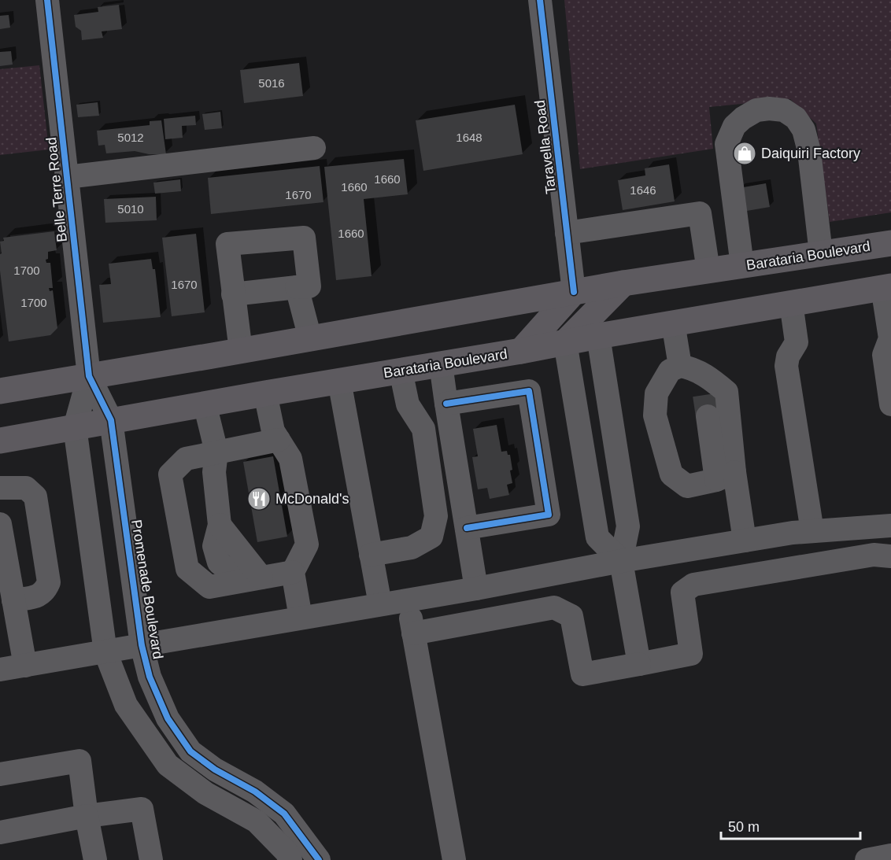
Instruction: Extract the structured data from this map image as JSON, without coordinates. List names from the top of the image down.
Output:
{
  "streets": {
    "main road": ["Barataria Boulevard"],
    "street": ["Taravella Road", "Belle Terre Road", "Promenade Boulevard"]
  },
  "crossings": [
    ["Taravella Road", "Barataria Boulevard"],
    ["Belle Terre Road", "Barataria Boulevard"],
    ["Belle Terre Road", "Promenade Boulevard"],
    ["Barataria Boulevard", "Promenade Boulevard"]
  ],
  "places": {
    "shop": ["Daiquiri Factory"],
    "restaurant": ["McDonald's"]
  },
  "house_numbers": [
    "5016",
    "5012",
    "1648",
    "1660",
    "1660",
    "1646",
    "1670",
    "5010",
    "1660",
    "1700",
    "1670",
    "1700"
  ],
  "scale_bar": "50 m"
}
